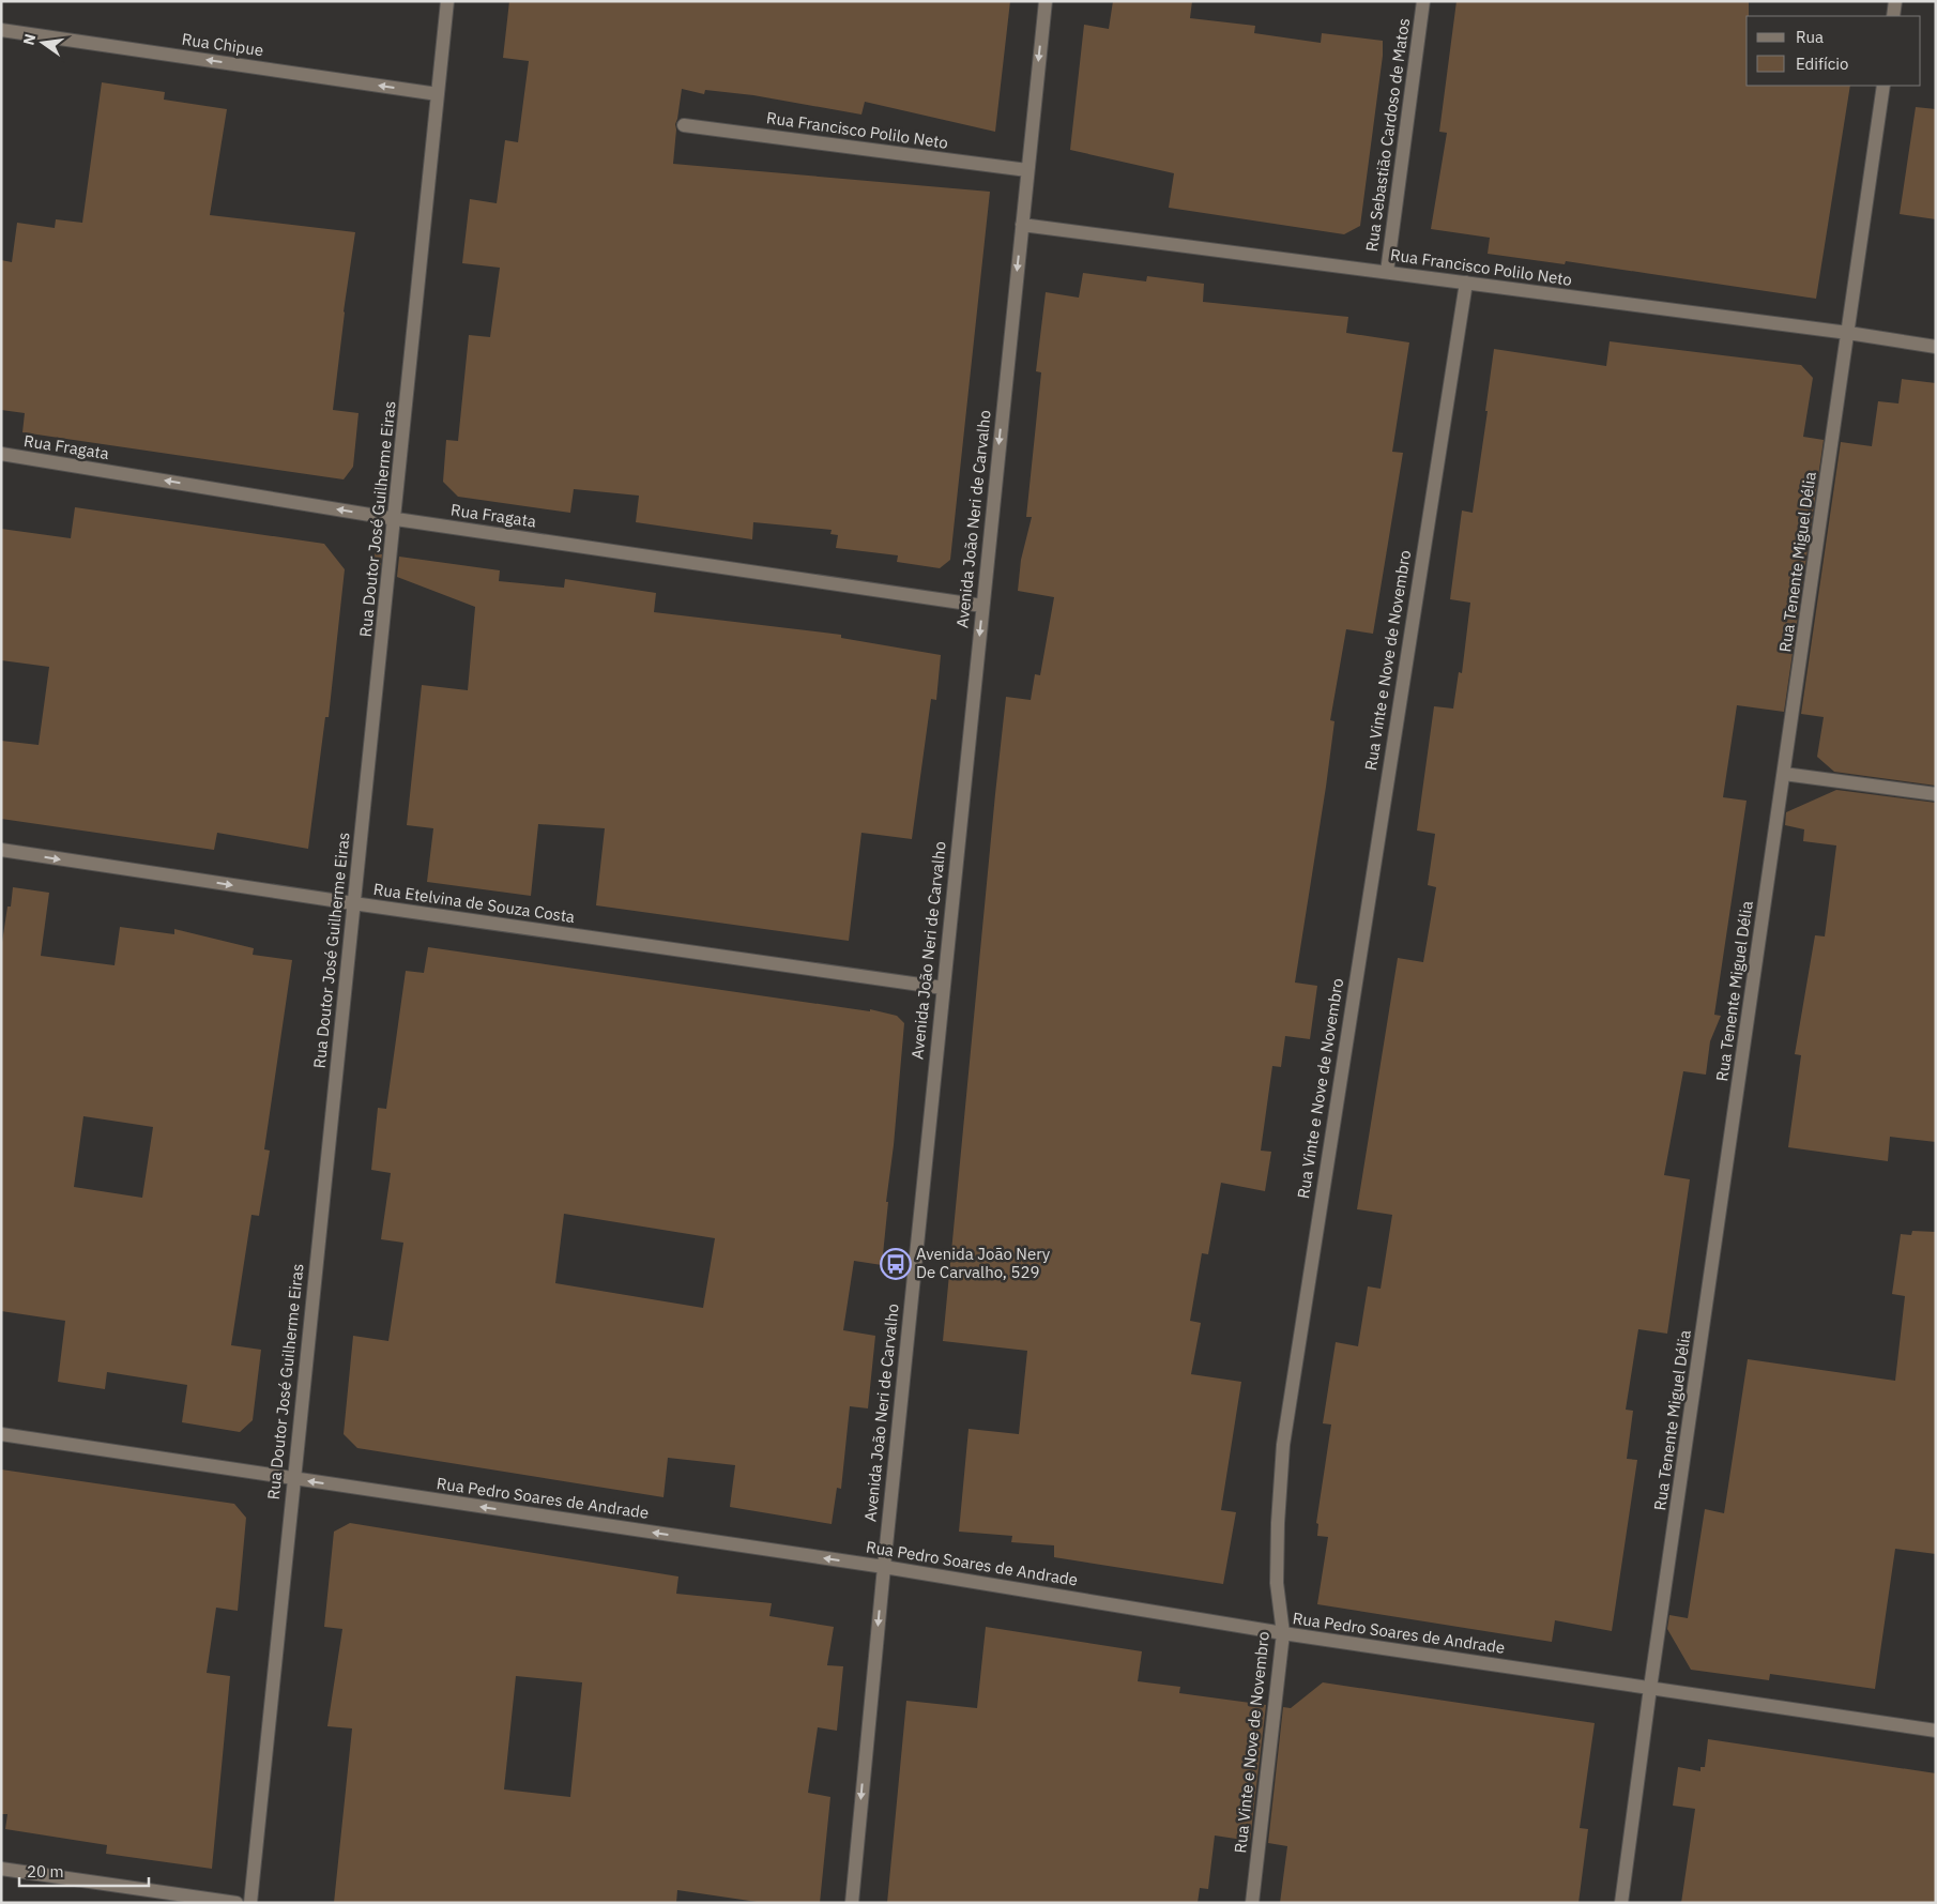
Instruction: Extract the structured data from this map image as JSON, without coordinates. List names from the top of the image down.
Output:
{
  "streets": {
    "street": [
      "Rua Chipue",
      "Rua Francisco Polilo Neto",
      "Rua Sebastião Cardoso de Matos",
      "Rua Fragata",
      "Rua Doutor José Guilherme Eiras",
      "Avenida João Neri de Carvalho",
      "Rua Tenente Miguel Délia",
      "Rua Vinte e Nove de Novembro",
      "Rua Etelvina de Souza Costa",
      "Rua Pedro Soares de Andrade"
    ]
  },
  "crossings": [
    ["Rua Chipue", "Rua Doutor José Guilherme Eiras"],
    ["Rua Francisco Polilo Neto", "Rua Sebastião Cardoso de Matos"],
    ["Rua Francisco Polilo Neto", "Avenida João Neri de Carvalho"],
    ["Rua Francisco Polilo Neto", "Rua Tenente Miguel Délia"],
    ["Rua Francisco Polilo Neto", "Rua Vinte e Nove de Novembro"],
    ["Rua Fragata", "Rua Doutor José Guilherme Eiras"],
    ["Rua Fragata", "Avenida João Neri de Carvalho"],
    ["Rua Doutor José Guilherme Eiras", "Rua Etelvina de Souza Costa"],
    ["Rua Doutor José Guilherme Eiras", "Rua Pedro Soares de Andrade"],
    ["Avenida João Neri de Carvalho", "Rua Etelvina de Souza Costa"],
    ["Avenida João Neri de Carvalho", "Rua Pedro Soares de Andrade"],
    ["Rua Tenente Miguel Délia", "Rua Pedro Soares de Andrade"],
    ["Rua Vinte e Nove de Novembro", "Rua Pedro Soares de Andrade"]
  ],
  "one_way": [
    "Rua Chipue",
    "Rua Fragata",
    "Avenida João Neri de Carvalho",
    "Rua Etelvina de Souza Costa"
  ],
  "places": {
    "bus stop": ["Avenida João Nery De Carvalho, 529"]
  },
  "legend": ["Rua", "Edifício"],
  "scale_bar": "20 m",
  "north": "left"
}
